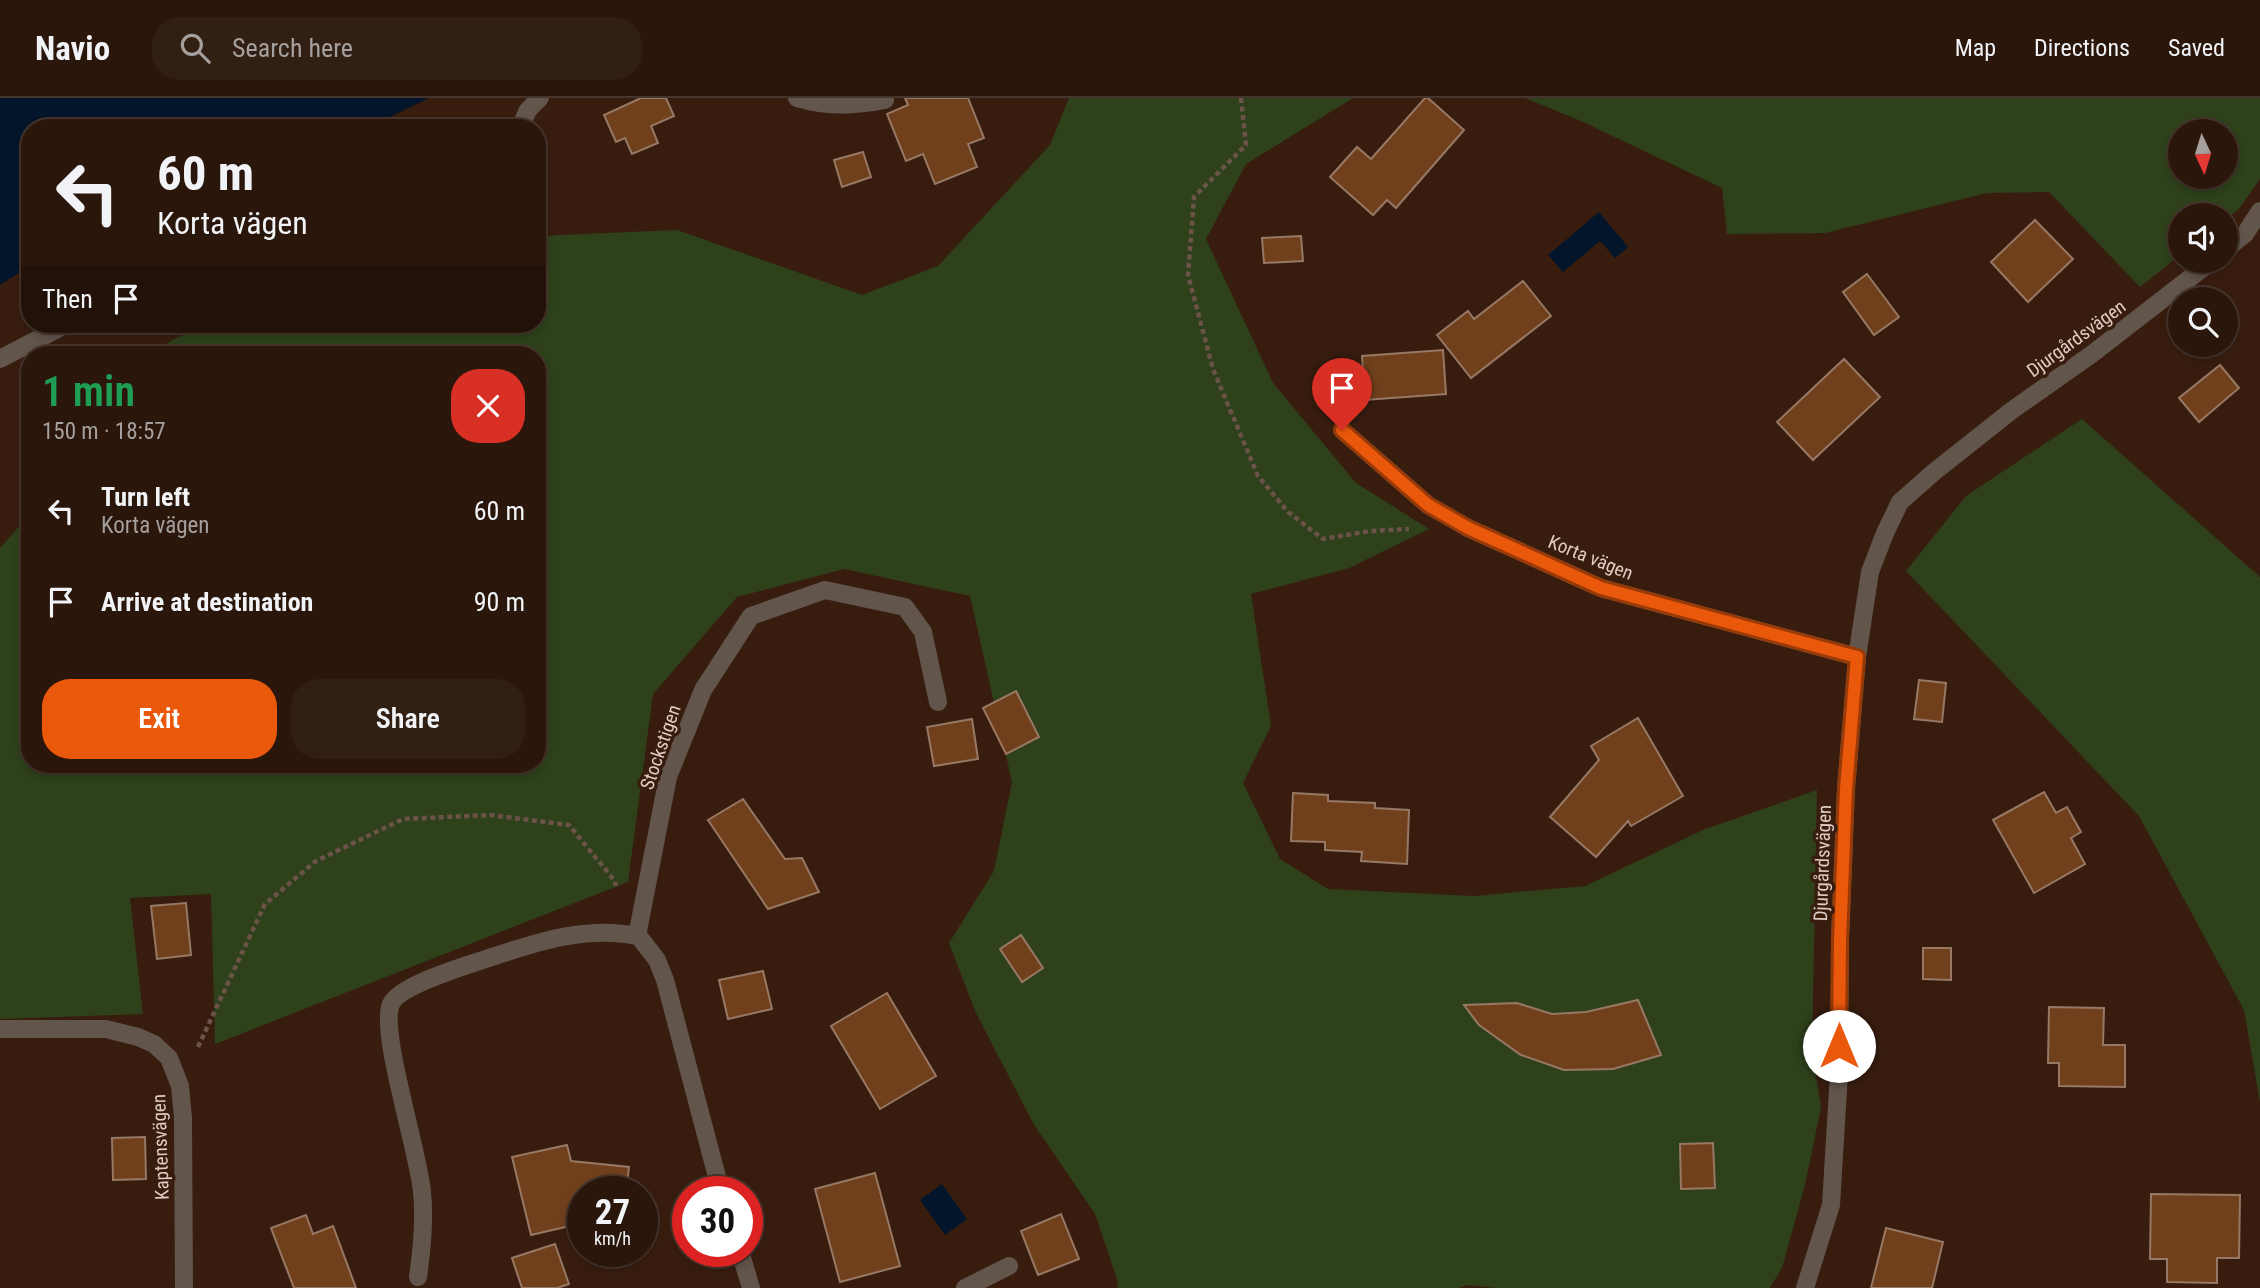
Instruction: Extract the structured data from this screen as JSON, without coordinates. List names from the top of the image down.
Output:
{
  "streets": {
    "street": [
      "Djurgårdsvägen",
      "Korta vägen",
      "Stockstigen",
      "Kaptensvägen"
    ]
  },
  "crossings": [
    ["Djurgårdsvägen", "Korta vägen"]
  ],
  "north": "bottom",
  "page": {
    "header": "Navio",
    "search": "Search here",
    "nav": ["Map", "Directions", "Saved"],
    "turn": ["60 m", "Korta vägen"],
    "then": "Then",
    "heading": ["1 min", "150 m · 18:57"],
    "list": [
      {
        "name": "Turn left",
        "note": "Korta vägen",
        "value": "60 m"
      },
      {
        "name": "Arrive at destination",
        "value": "90 m"
      }
    ],
    "buttons": ["Exit", "Share"],
    "speed": "27 km/h",
    "limit": "30"
  }
}
